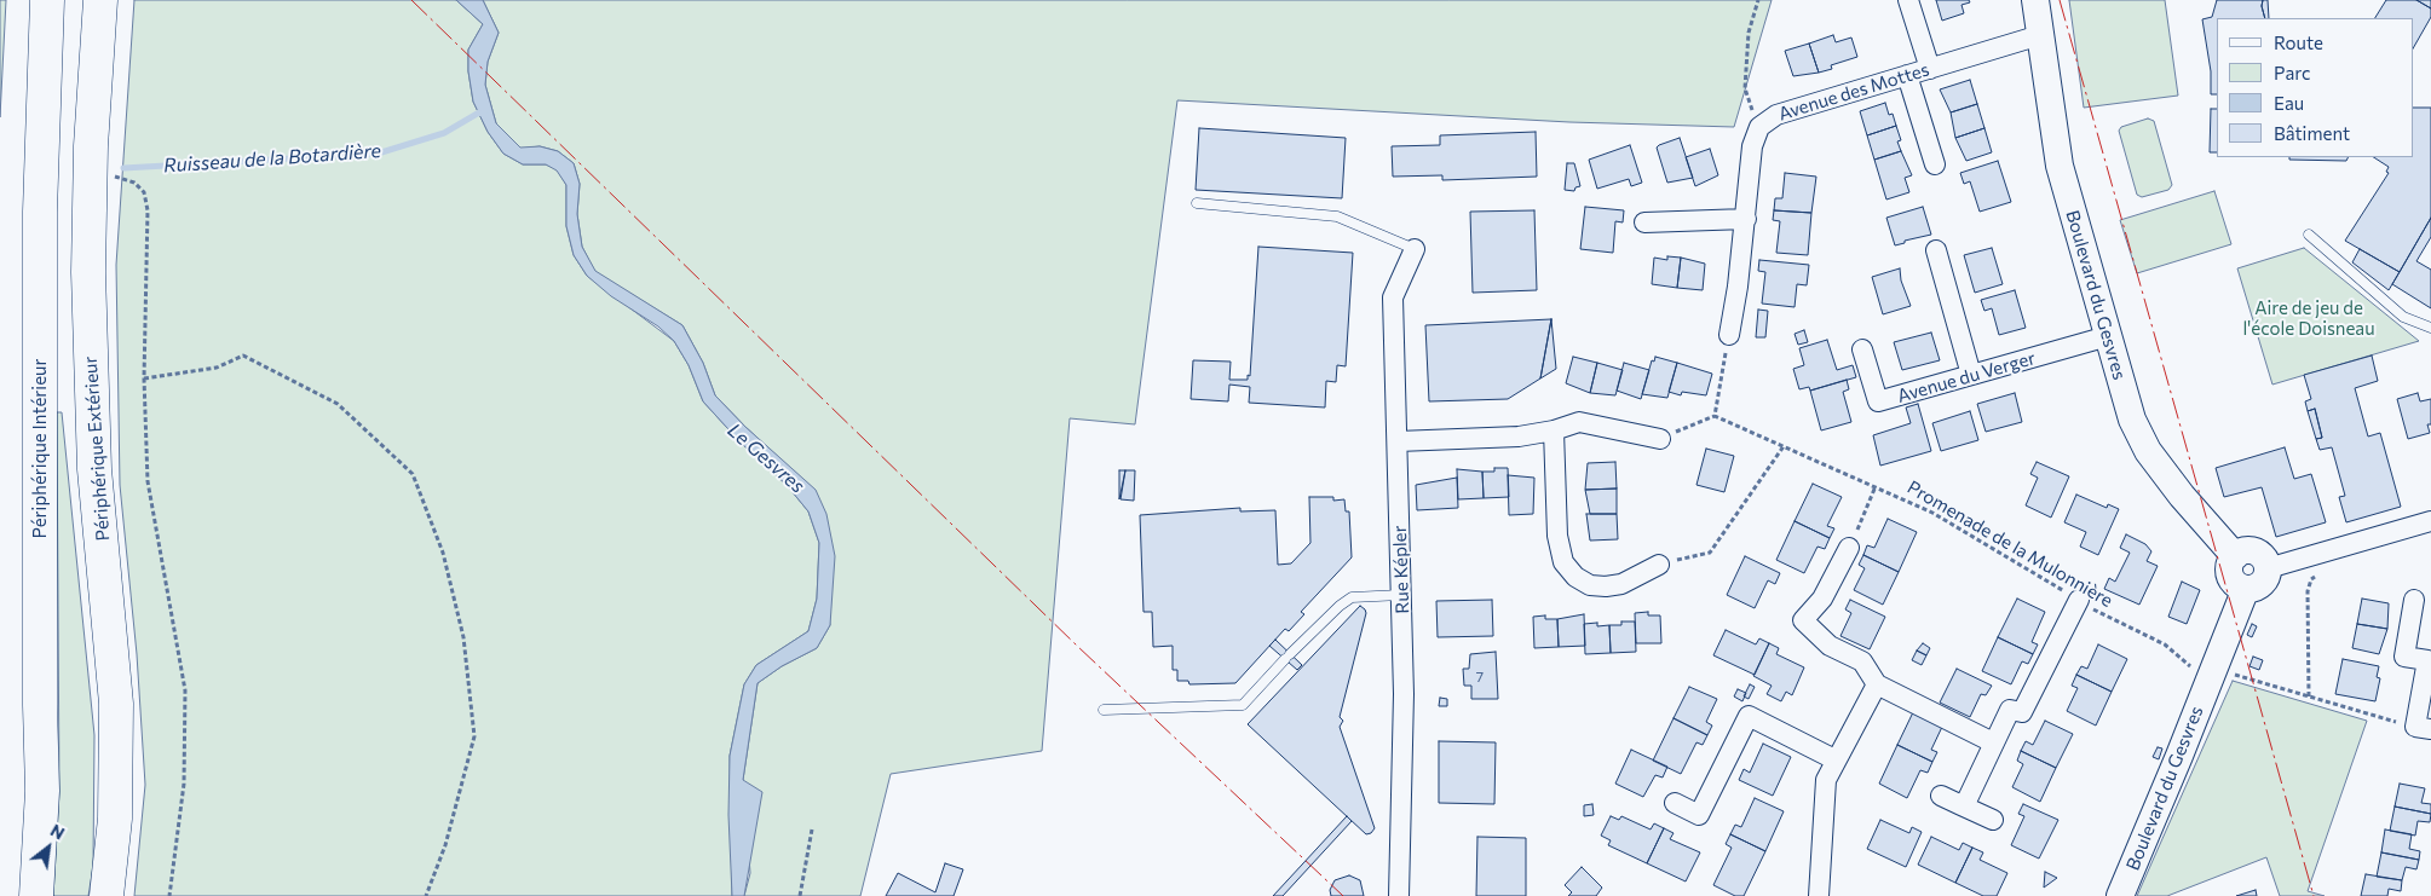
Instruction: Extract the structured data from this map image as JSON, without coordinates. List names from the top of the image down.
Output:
{
  "streets": {
    "highway": ["Périphérique Intérieur", "Périphérique Extérieur"],
    "street": [
      "Avenue des Mottes",
      "Boulevard du Gesvres",
      "Avenue du Verger",
      "Rue Képler"
    ],
    "path": ["Promenade de la Mulonnière"]
  },
  "crossings": [
    ["Avenue des Mottes", "Boulevard du Gesvres"],
    ["Boulevard du Gesvres", "Avenue du Verger"],
    ["Boulevard du Gesvres", "Promenade de la Mulonnière"]
  ],
  "water": ["Ruisseau de la Botardière", "Le Gesvres"],
  "parks": ["Aire de jeu de l'école Doisneau"],
  "house_numbers": ["7"],
  "legend": [
    "Route",
    "Parc",
    "Eau",
    "Bâtiment"
  ],
  "north": "top right"
}
